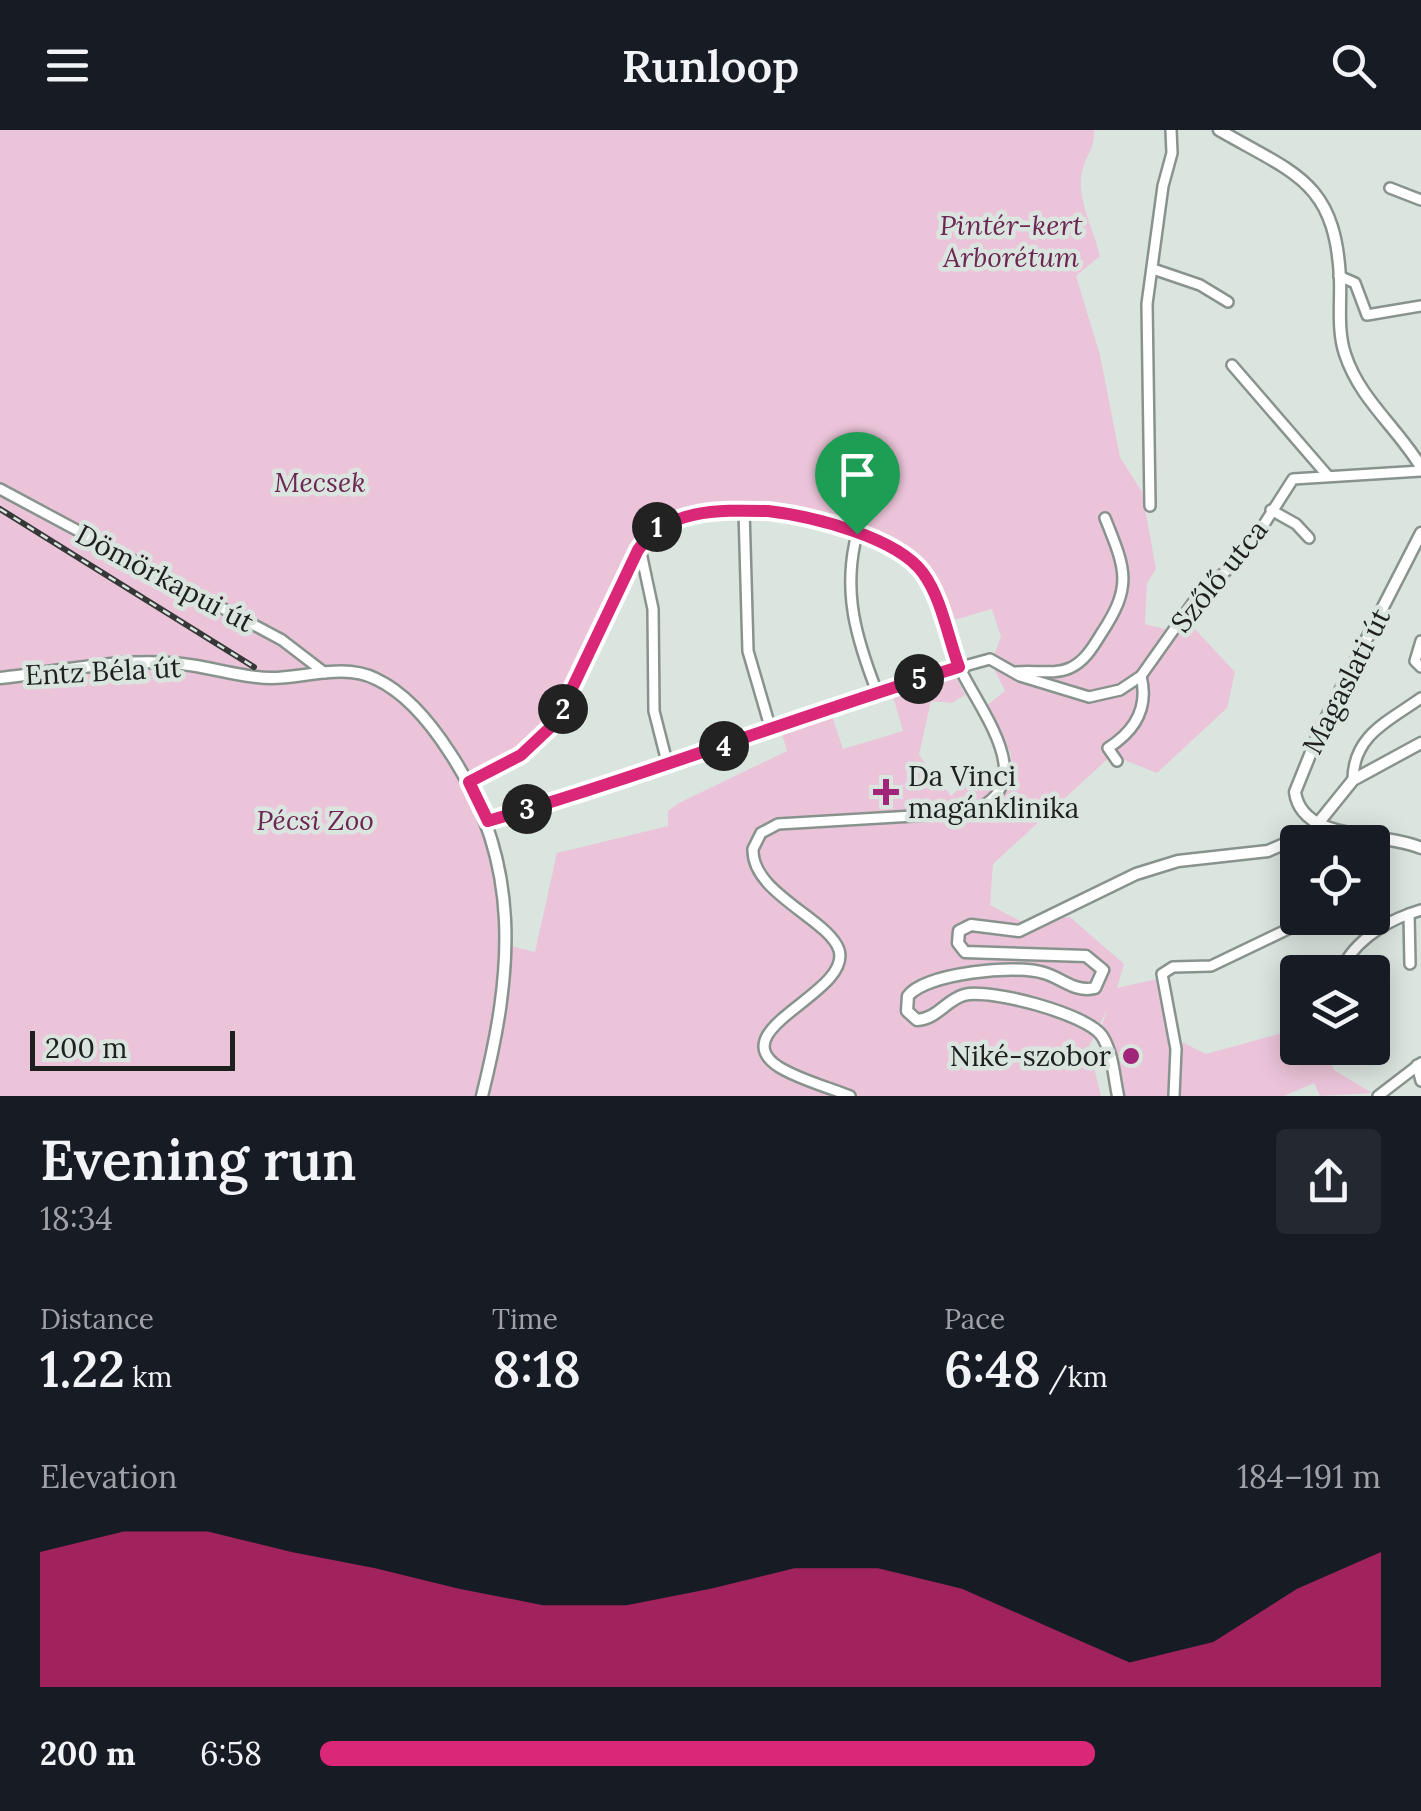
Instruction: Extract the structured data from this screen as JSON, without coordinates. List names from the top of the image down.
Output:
{
  "streets": {
    "street": [
      "Szőlő utca",
      "Dömörkapui út",
      "Entz Béla út",
      "Magaslati út"
    ]
  },
  "crossings": [
    ["Dömörkapui út", "Entz Béla út"]
  ],
  "parks": ["Pintér-kert Arborétum", "Mecsek", "Pécsi Zoo"],
  "places": {
    "health": ["Da Vinci magánklinika"],
    "other": ["Niké-szobor"]
  },
  "scale_bar": "200 m",
  "page": {
    "header": "Runloop",
    "pins": [
      "1",
      "5",
      "2",
      "4",
      "3"
    ],
    "scale": "200 m",
    "heading": ["Evening run", "18:34"],
    "stats": [
      ["Distance", "1.22 km"],
      ["Time", "8:18"],
      ["Pace", "6:48 /km"]
    ],
    "chart": ["Elevation", "184–191 m"],
    "list": [
      {
        "name": "200 m",
        "note": "6:58"
      }
    ]
  }
}
